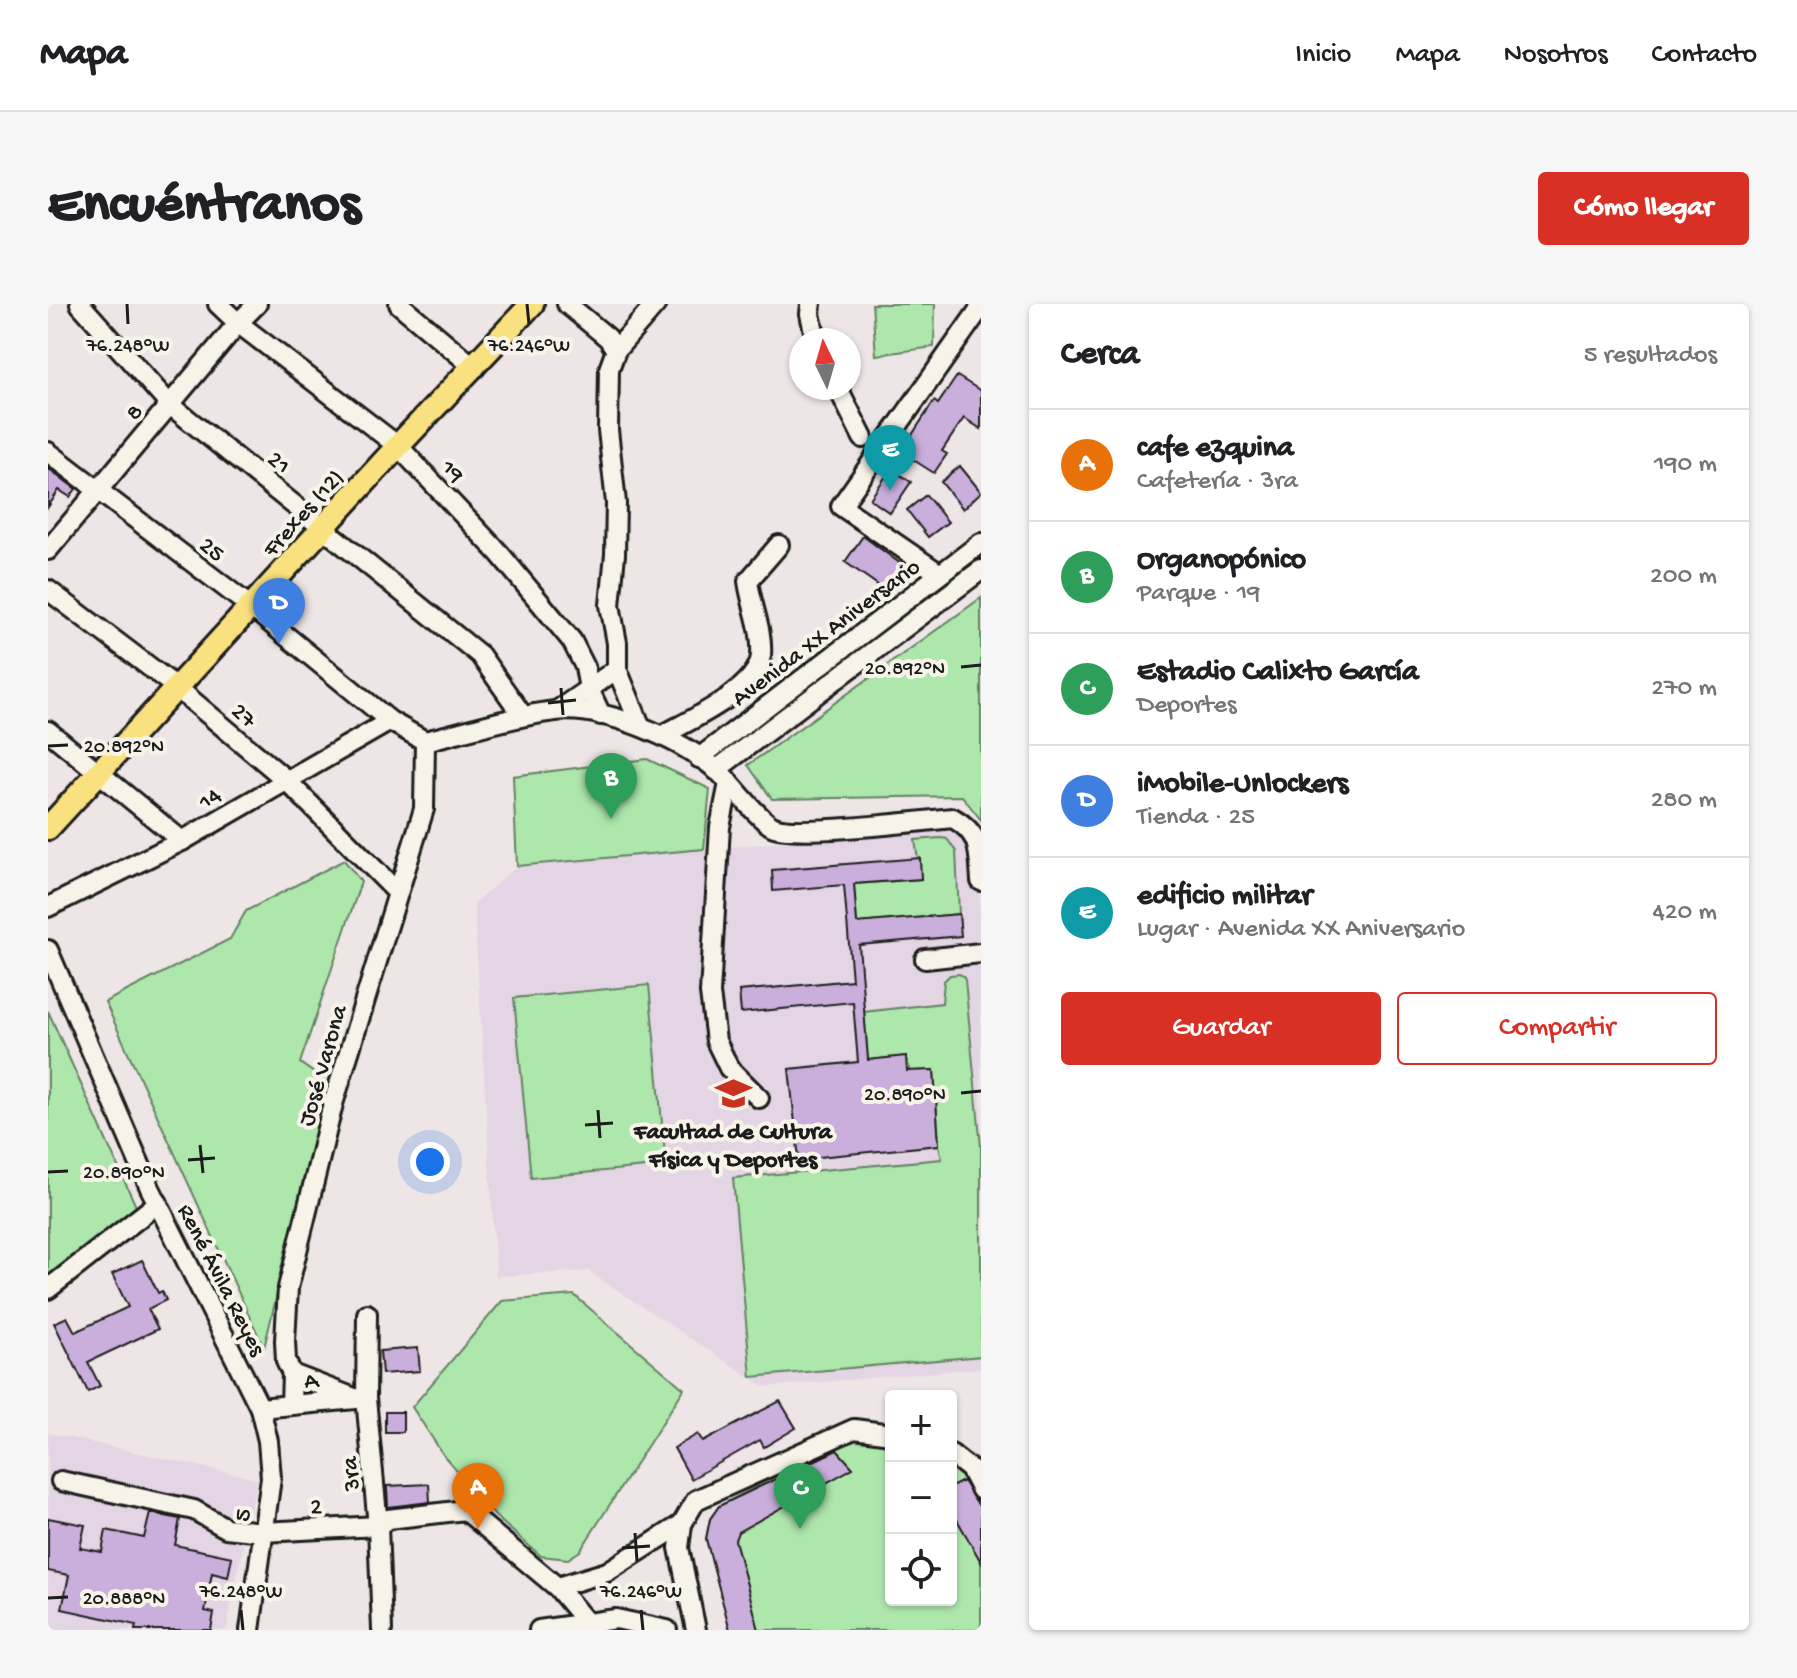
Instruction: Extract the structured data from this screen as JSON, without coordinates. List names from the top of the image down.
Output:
{
  "streets": {
    "main road": ["Frexes (12)"],
    "street": [
      "8",
      "21",
      "19",
      "25",
      "Avenida XX Aniversario",
      "27",
      "14",
      "José Varona",
      "René Ávila Reyes",
      "A",
      "3ra",
      "2",
      "5"
    ]
  },
  "crossings": [
    ["8", "21"],
    ["8", "19"],
    ["8", "25"],
    ["21", "Frexes (12)"],
    ["19", "Frexes (12)"],
    ["Frexes (12)", "25"],
    ["Frexes (12)", "27"],
    ["25", "14"],
    ["25", "José Varona"],
    ["27", "14"],
    ["27", "José Varona"],
    ["José Varona", "A"],
    ["René Ávila Reyes", "A"],
    ["René Ávila Reyes", "5"],
    ["A", "3ra"],
    ["A", "5"],
    ["3ra", "2"],
    ["2", "5"]
  ],
  "places": {
    "school or university": ["Facultad de Cultura Física y Deportes"]
  },
  "north": "top",
  "page": {
    "header": "Mapa",
    "nav": [
      "Inicio",
      "Mapa",
      "Nosotros",
      "Contacto"
    ],
    "buttons": [
      "Cómo llegar",
      ["Guardar", "Compartir"]
    ],
    "title": "Encuéntranos",
    "heading": ["Cerca", "5 resultados"],
    "list": [
      {
        "mark": "A",
        "name": "cafe ezquina",
        "note": "Cafetería · 3ra",
        "value": "190 m"
      },
      {
        "mark": "B",
        "name": "Organopónico",
        "note": "Parque · 19",
        "value": "200 m"
      },
      {
        "mark": "C",
        "name": "Estadio Calixto García",
        "note": "Deportes",
        "value": "270 m"
      },
      {
        "mark": "D",
        "name": "iMobile-Unlockers",
        "note": "Tienda · 25",
        "value": "280 m"
      },
      {
        "mark": "E",
        "name": "edificio militar",
        "note": "Lugar · Avenida XX Aniversario",
        "value": "420 m"
      }
    ],
    "pins": [
      "E",
      "D",
      "B",
      "A",
      "C"
    ],
    "map_buttons": ["+", "−"]
  },
  "coordinates": [
    "76.248°W",
    "76.246°W",
    "20.892°N",
    "20.890°N",
    "20.888°N"
  ]
}
